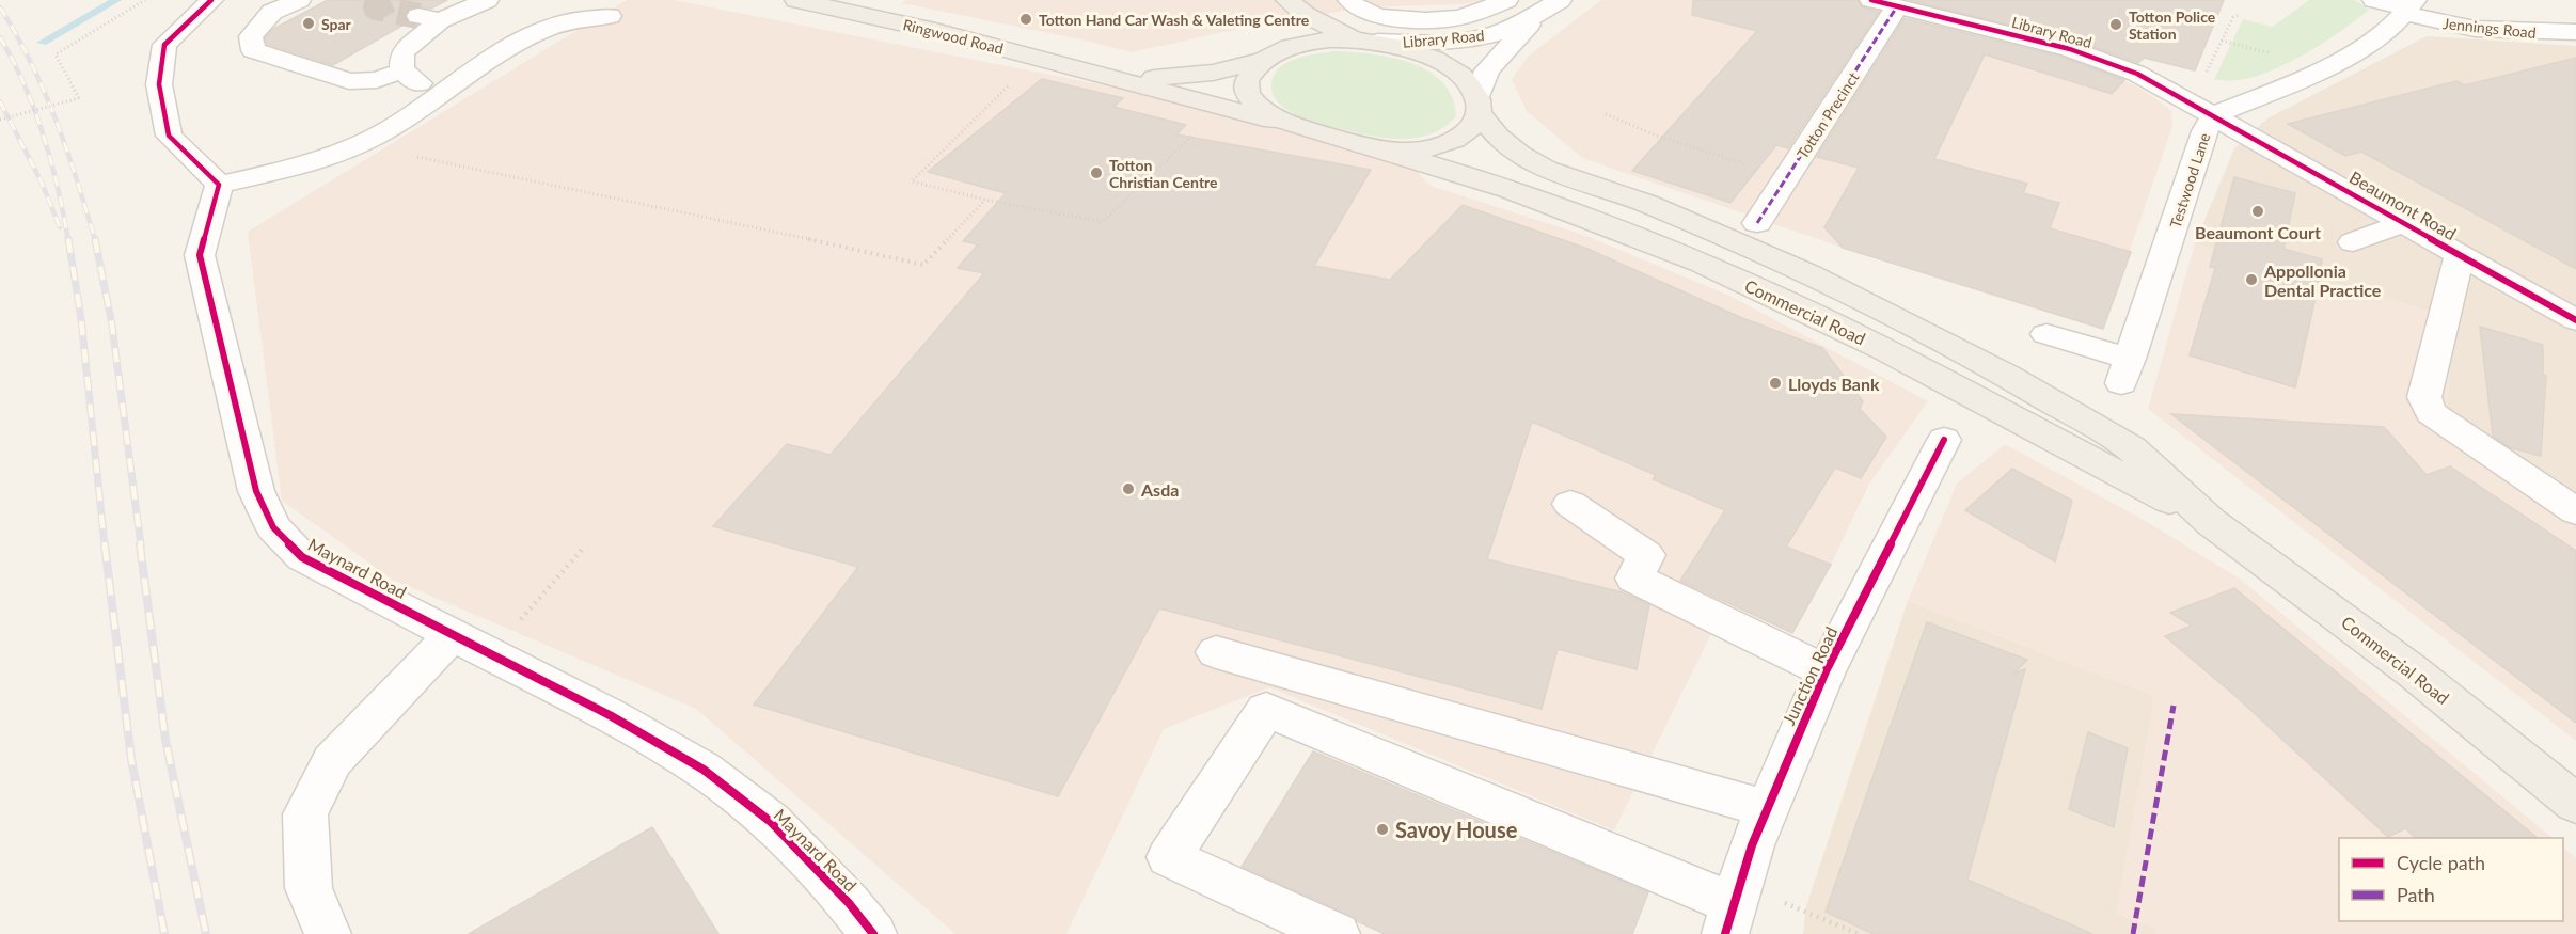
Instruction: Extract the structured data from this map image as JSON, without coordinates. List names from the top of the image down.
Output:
{
  "streets": {
    "main road": ["Ringwood Road", "Commercial Road"],
    "street": [
      "Jennings Road",
      "Library Road",
      "Totton Precinct",
      "Testwood Lane",
      "Beaumont Road",
      "Maynard Road",
      "Junction Road"
    ]
  },
  "crossings": [
    ["Jennings Road", "Testwood Lane"],
    ["Library Road", "Ringwood Road"],
    ["Library Road", "Totton Precinct"],
    ["Library Road", "Testwood Lane"],
    ["Library Road", "Beaumont Road"],
    ["Library Road", "Commercial Road"],
    ["Ringwood Road", "Commercial Road"],
    ["Testwood Lane", "Beaumont Road"]
  ],
  "places": [
    "Totton Hand Car Wash & Valeting Centre",
    "Spar",
    "Totton Police Station",
    "Totton Christian Centre",
    "Beaumont Court",
    "Appollonia Dental Practice",
    "Lloyds Bank",
    "Asda",
    "Savoy House"
  ],
  "legend": ["Cycle path", "Path"]
}
